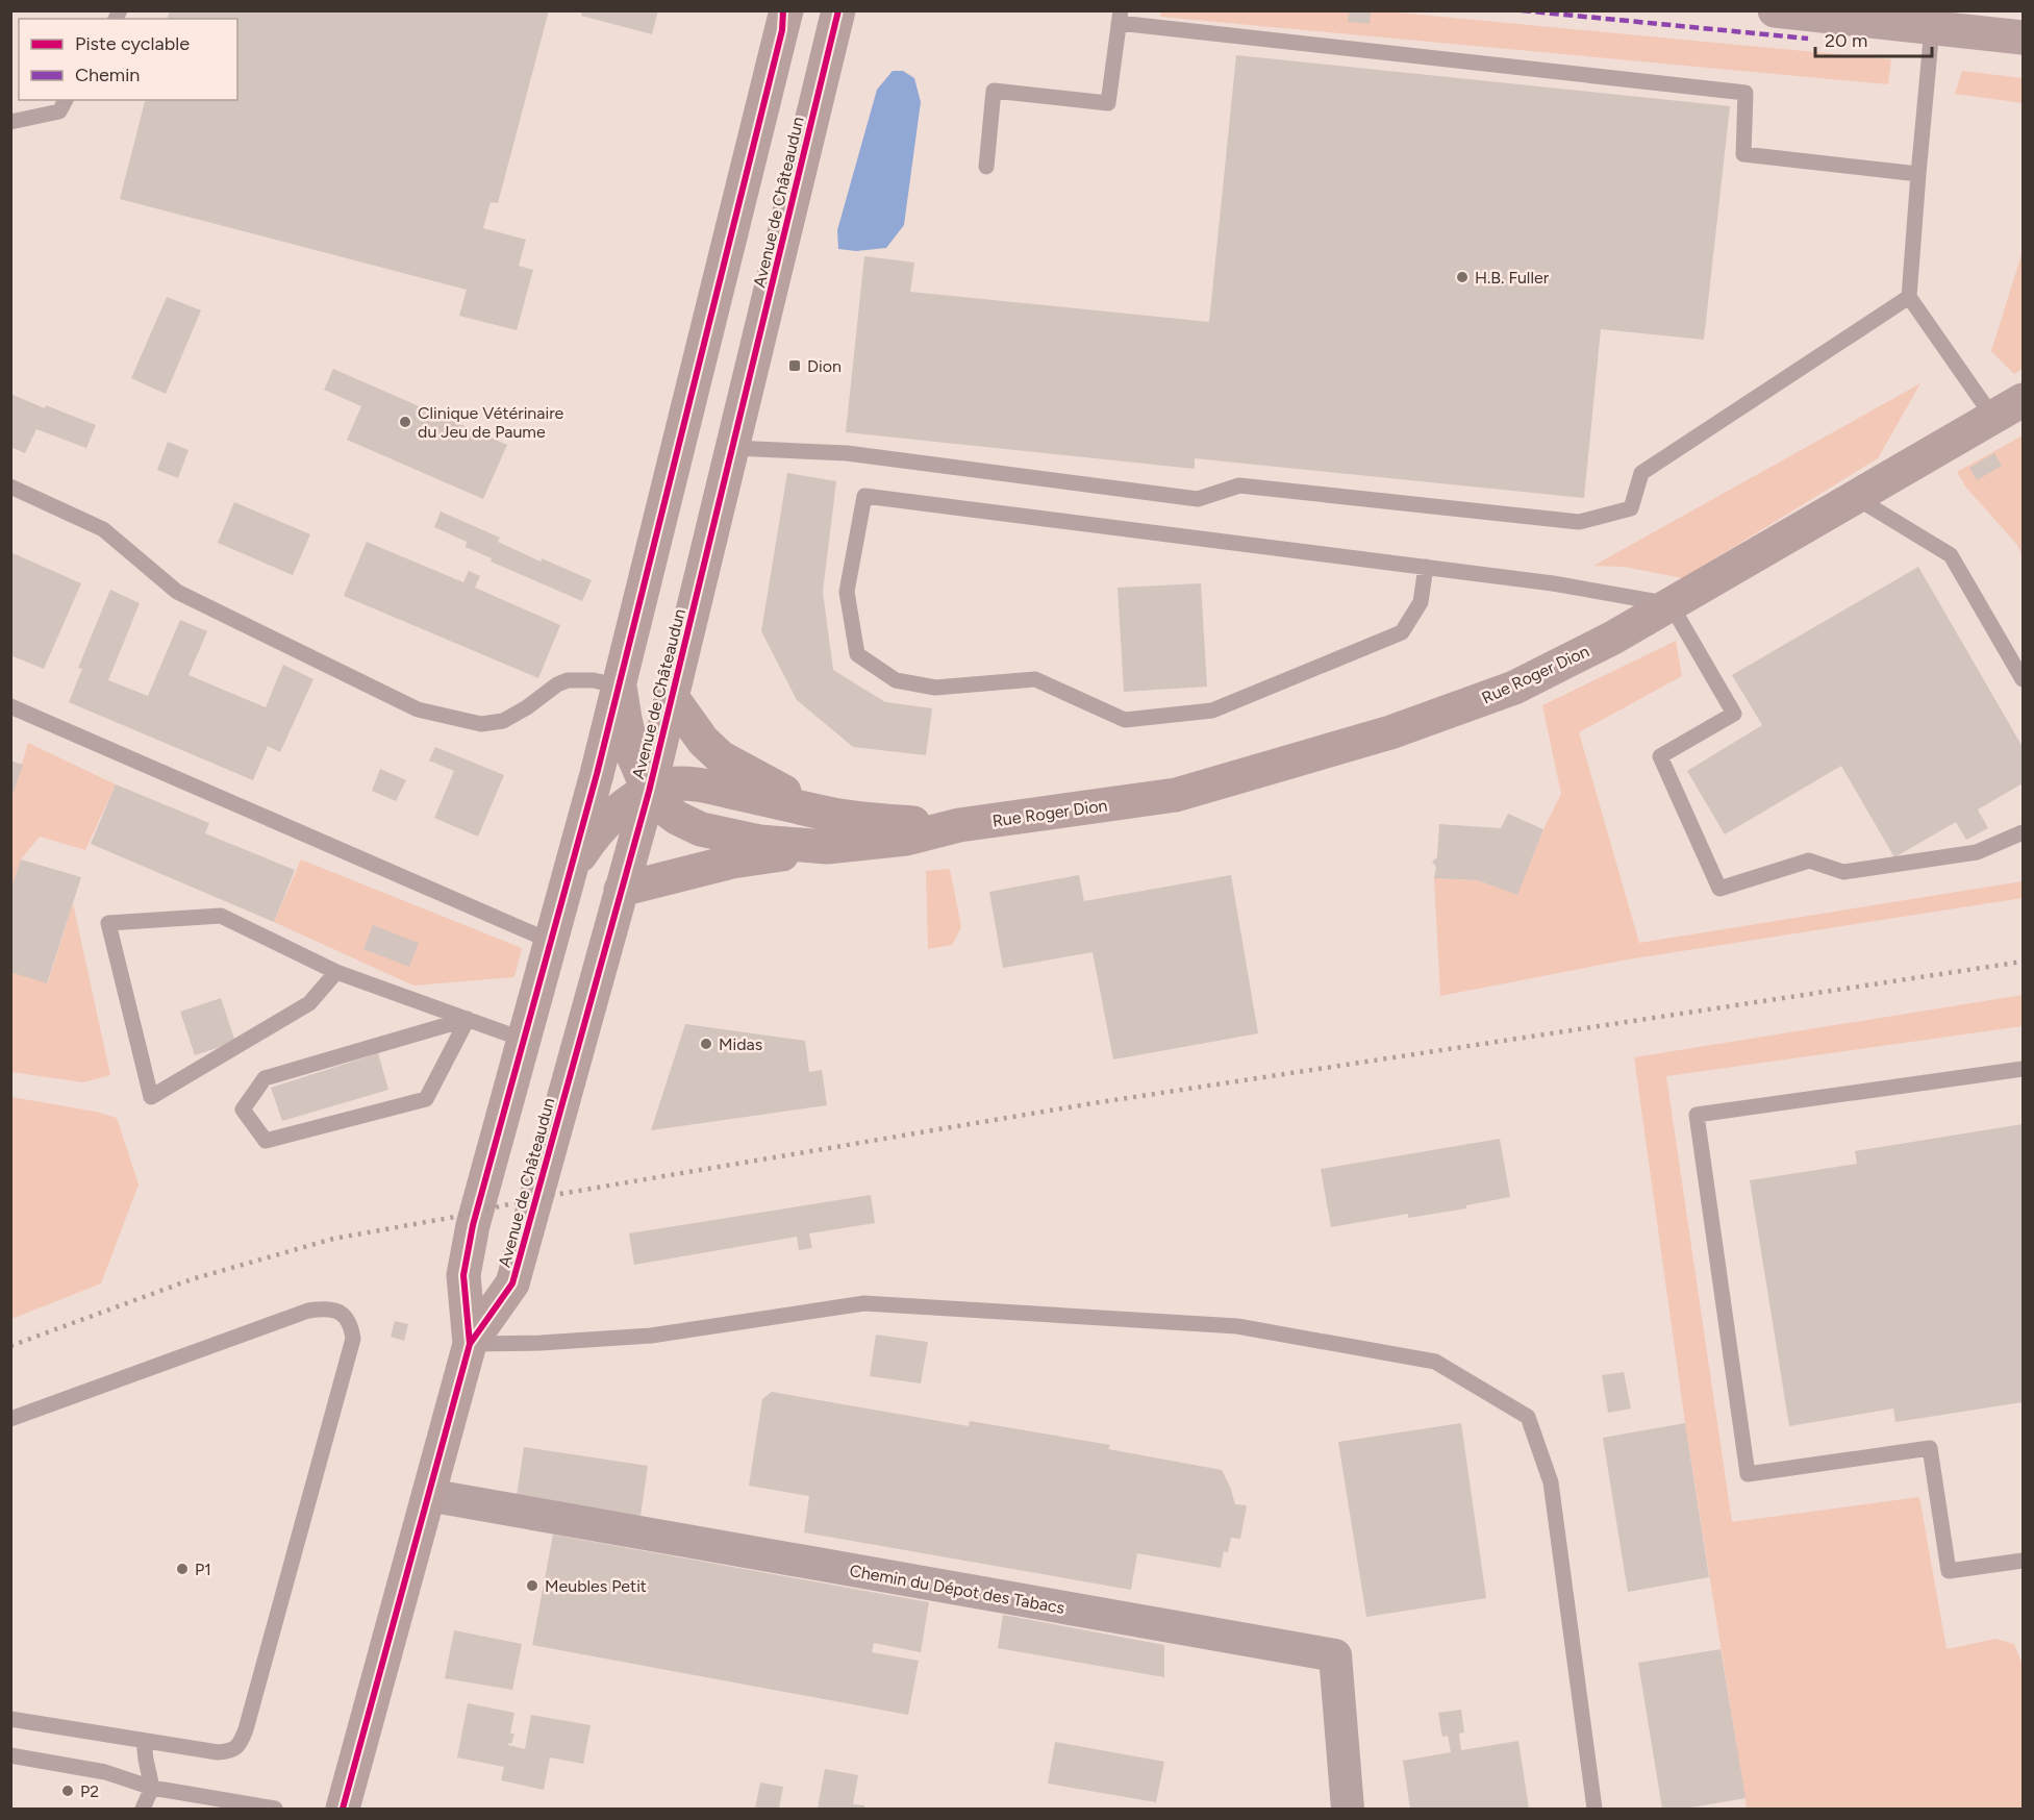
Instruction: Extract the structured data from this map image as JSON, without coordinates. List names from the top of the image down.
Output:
{
  "streets": {
    "main road": ["Avenue de Châteaudun", "Rue Roger Dion"],
    "street": ["Chemin du Dépot des Tabacs"]
  },
  "crossings": [
    ["Avenue de Châteaudun", "Rue Roger Dion"]
  ],
  "places": {
    "other": [
      "H.B. Fuller",
      "Clinique Vétérinaire du Jeu de Paume",
      "Midas",
      "P1",
      "Meubles Petit",
      "P2"
    ],
    "transit": ["Dion"]
  },
  "legend": ["Piste cyclable", "Chemin"],
  "scale_bar": "20 m"
}
